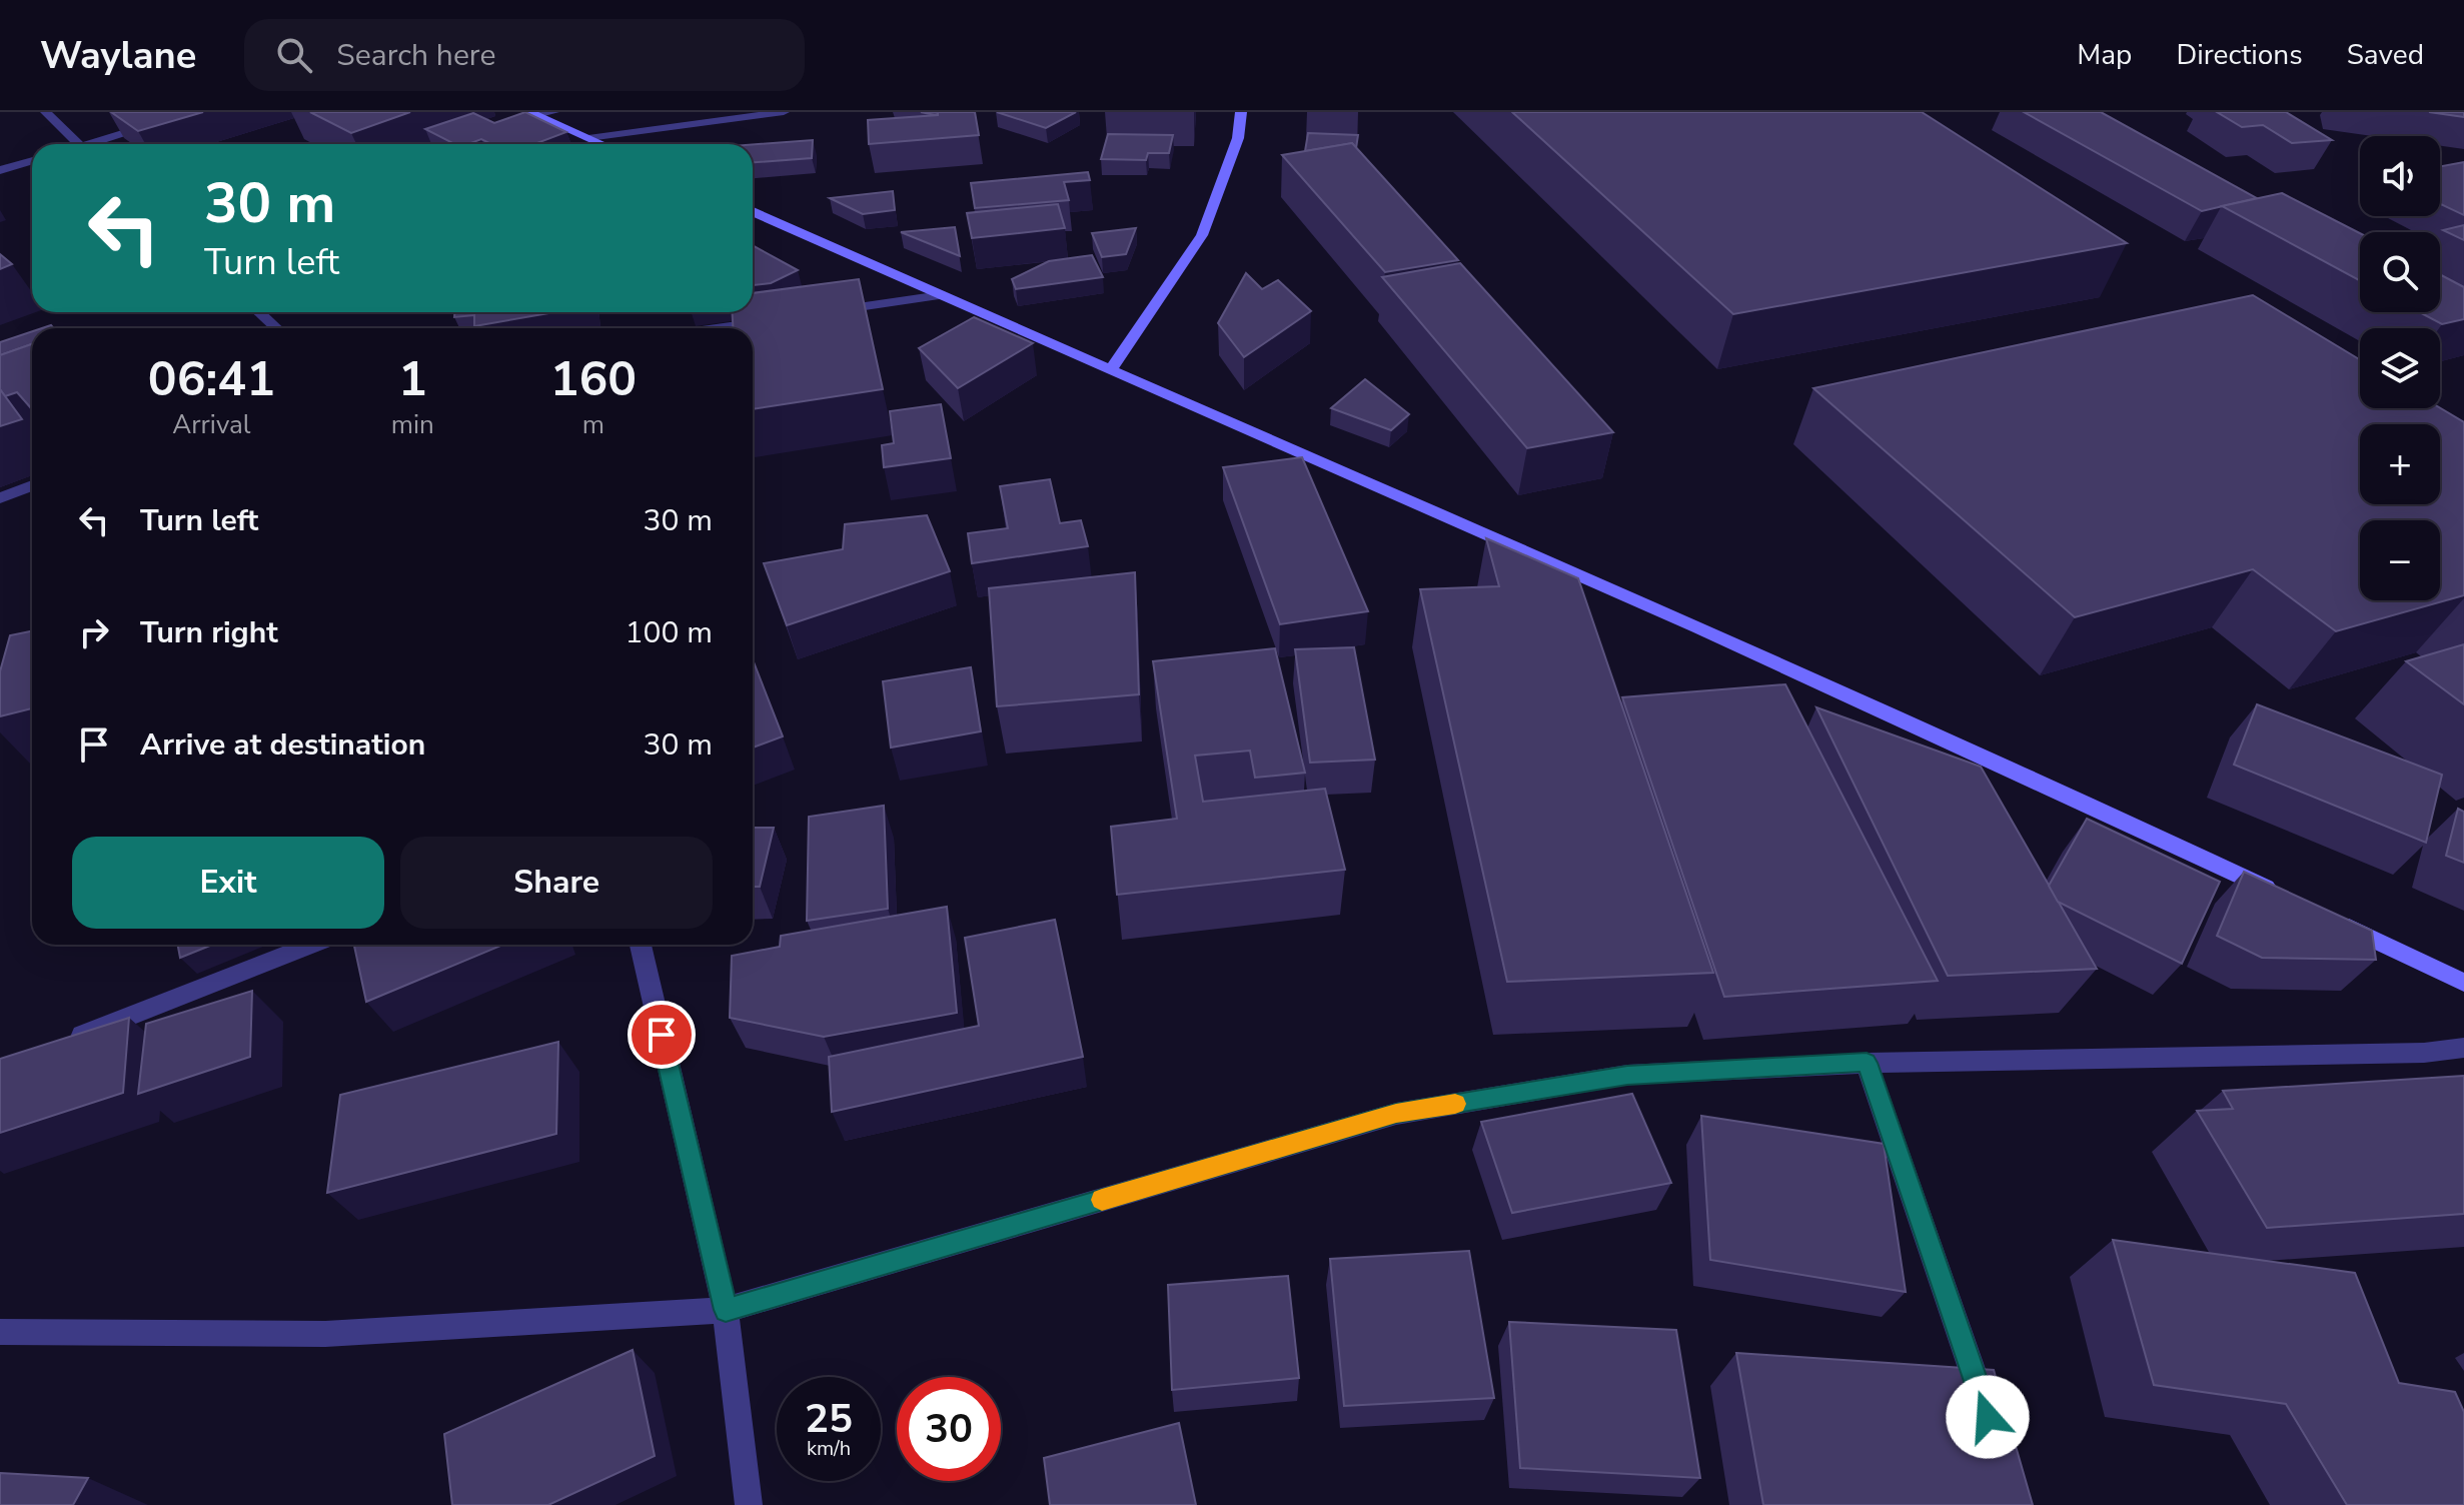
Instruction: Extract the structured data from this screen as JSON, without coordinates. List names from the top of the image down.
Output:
{
  "page": {
    "header": "Waylane",
    "search": "Search here",
    "nav": ["Map", "Directions", "Saved"],
    "map_buttons": ["+", "−"],
    "turn": ["30 m", "Turn left"],
    "eta": [
      "06:41",
      "Arrival",
      "1",
      "min",
      "160",
      "m"
    ],
    "list": [
      {
        "name": "Turn left",
        "value": "30 m"
      },
      {
        "name": "Turn right",
        "value": "100 m"
      },
      {
        "name": "Arrive at destination",
        "value": "30 m"
      }
    ],
    "buttons": ["Exit", "Share"],
    "speed": "25 km/h",
    "limit": "30"
  }
}
